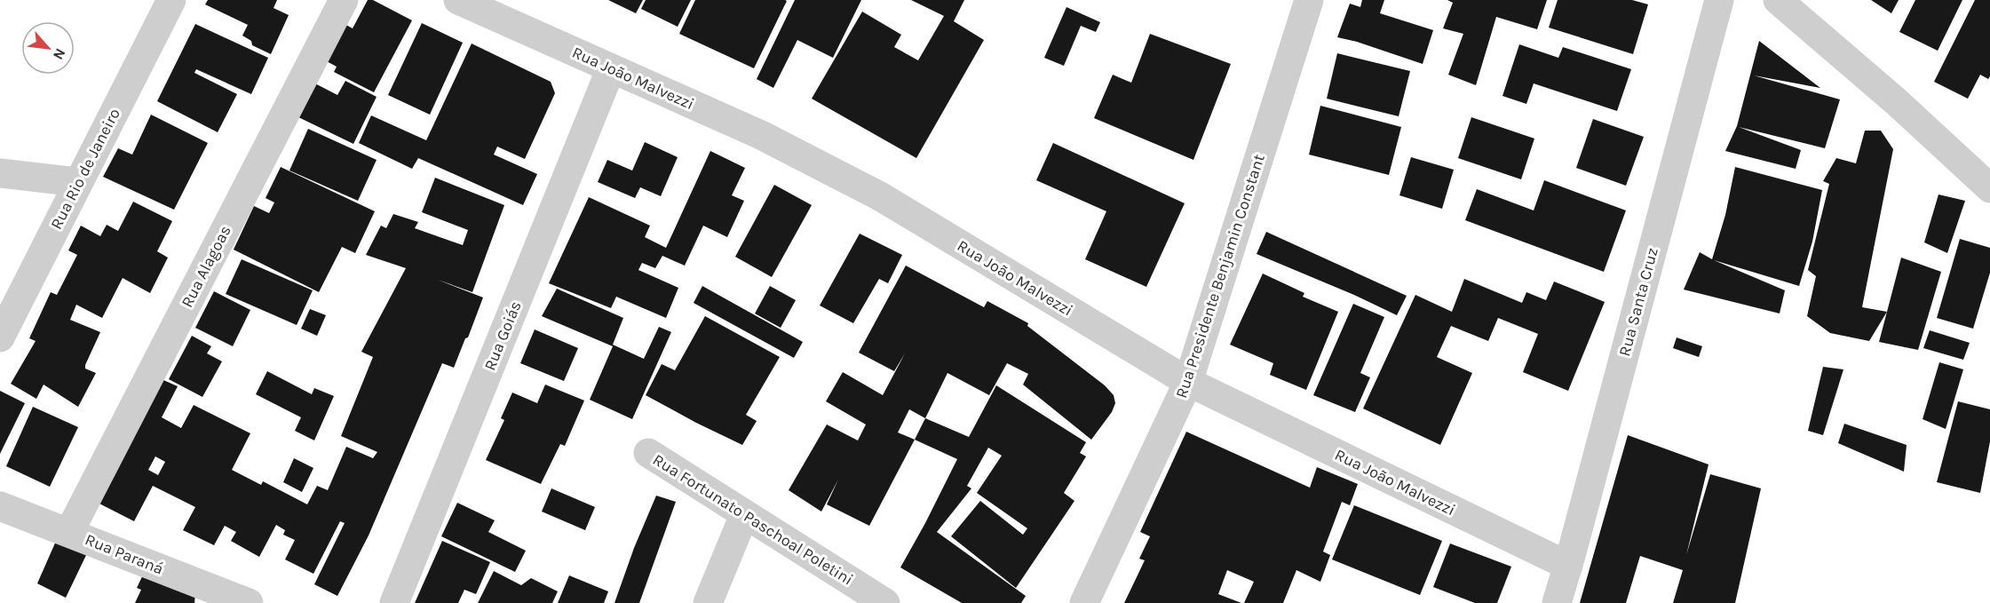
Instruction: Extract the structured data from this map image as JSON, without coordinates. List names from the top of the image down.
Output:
{
  "streets": {
    "street": [
      "Rua João Malvezzi",
      "Rua Rio de Janeiro",
      "Rua Alagoas",
      "Rua Presidente Benjamin Constant",
      "Rua Santa Cruz",
      "Rua Goiás",
      "Rua Fortunato Paschoal Poletini",
      "Rua Paraná"
    ]
  },
  "crossings": [
    ["Rua João Malvezzi", "Rua Presidente Benjamin Constant"],
    ["Rua João Malvezzi", "Rua Santa Cruz"],
    ["Rua João Malvezzi", "Rua Goiás"],
    ["Rua Alagoas", "Rua Paraná"]
  ],
  "north": "bottom right"
}
